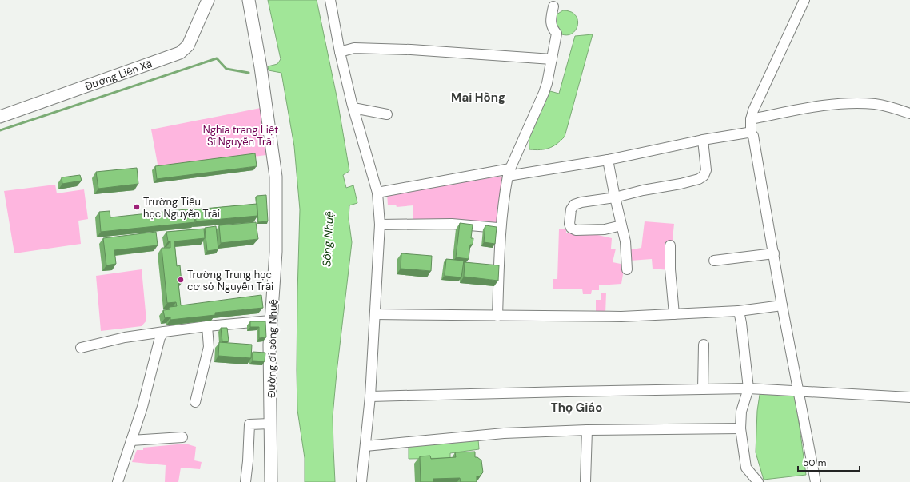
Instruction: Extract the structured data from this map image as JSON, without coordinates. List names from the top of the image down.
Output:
{
  "streets": {
    "street": ["Đường Liên Xã", "Đường đi sông Nhuệ"]
  },
  "districts": ["Mai Hồng", "Thọ Giáo"],
  "water": ["Sông Nhuệ"],
  "parks": ["Nghĩa trang Liệt Sĩ Nguyễn Trãi"],
  "places": ["Trường Tiểu học Nguyễn Trãi", "Trường Trung học cơ sở Nguyễn Trãi"],
  "scale_bar": "50 m"
}
